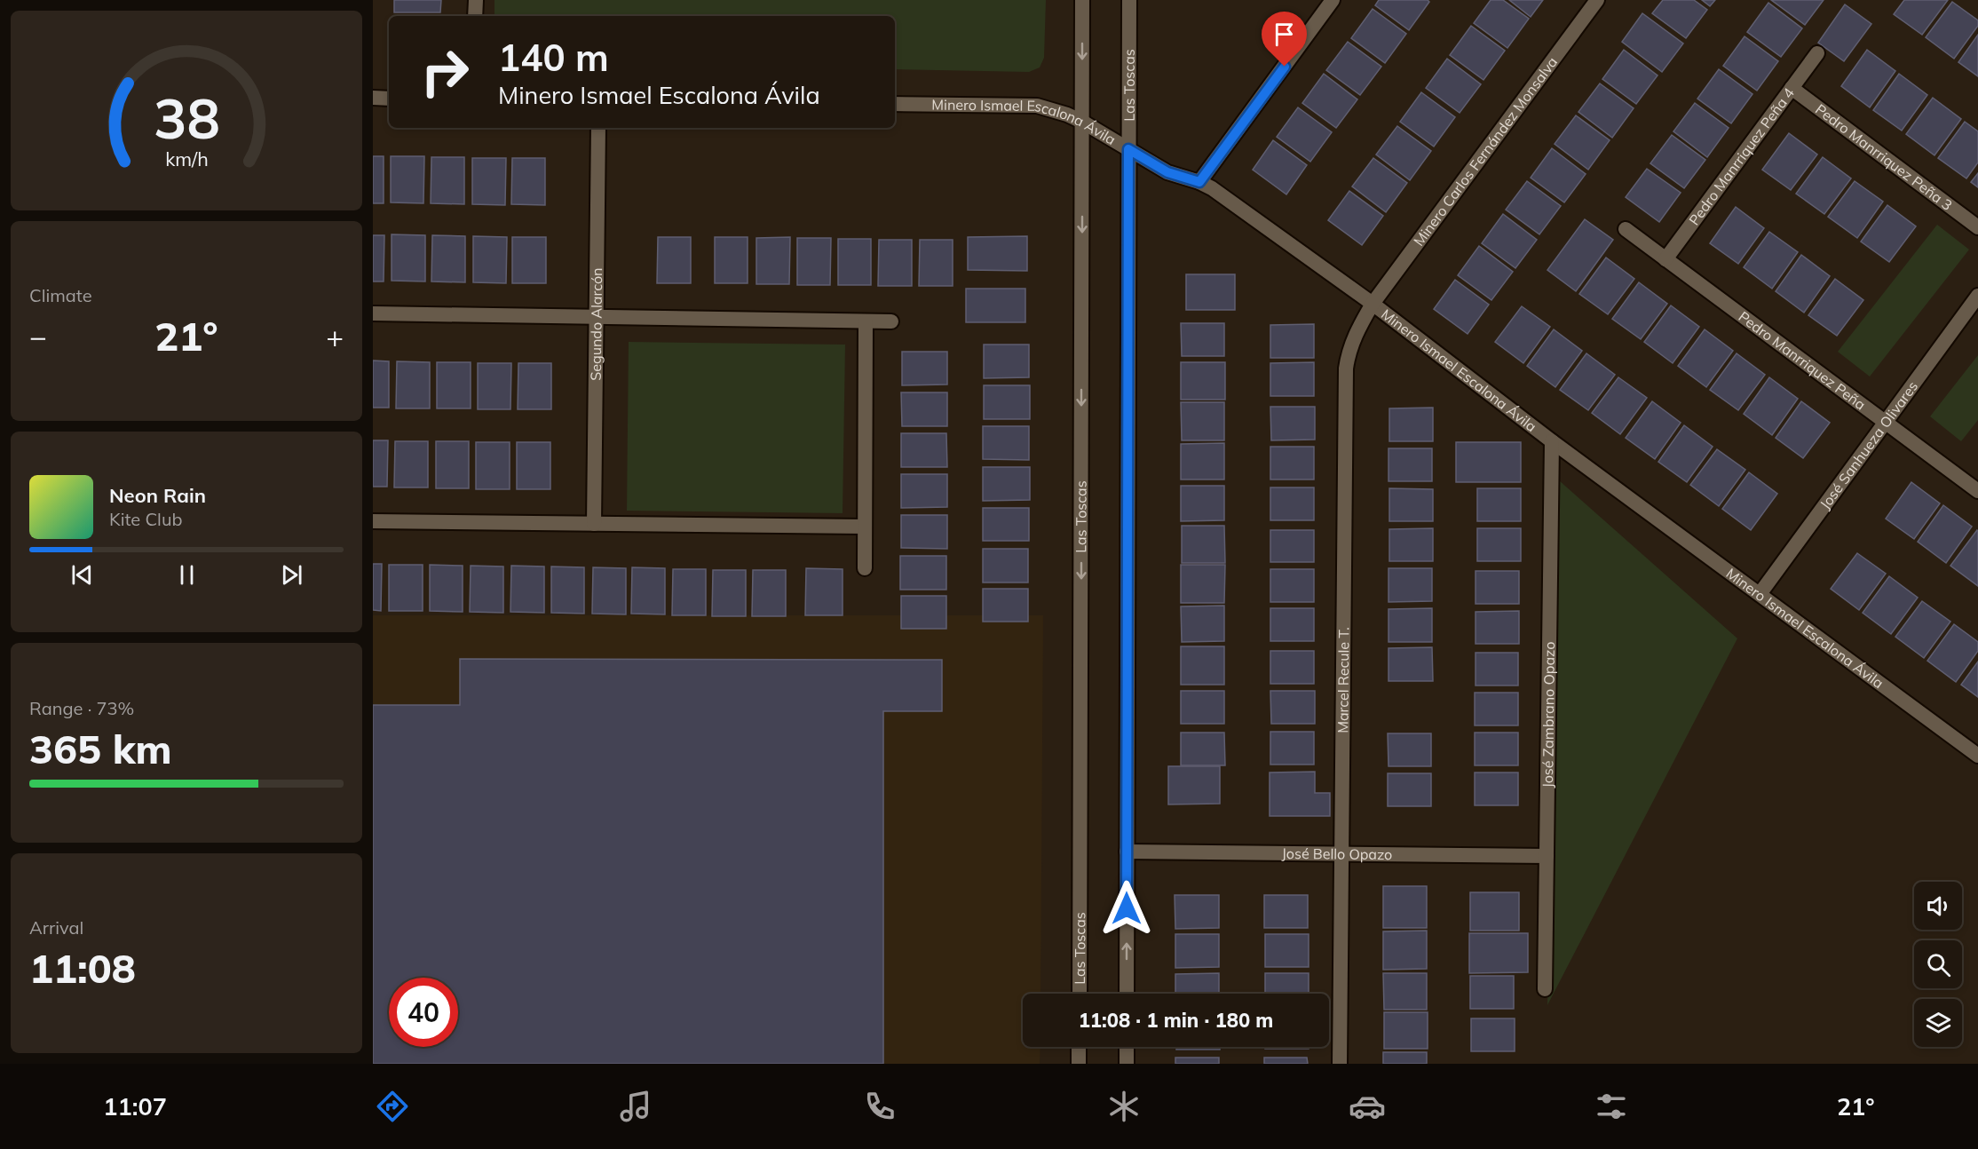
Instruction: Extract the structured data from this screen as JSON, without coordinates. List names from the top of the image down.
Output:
{
  "streets": {
    "street": [
      "Las Toscas",
      "Minero Ismael Escalona Ávila",
      "Minero Carlos Fernández Monsalva",
      "Pedro Manrriquez Peña 4",
      "Pedro Manrriquez Peña 3",
      "Segundo Alarcón",
      "Pedro Manrriquez Peña",
      "José Sanhueza Olivares",
      "Marcel Recule T.",
      "José Zambrano Opazo",
      "José Bello Opazo"
    ]
  },
  "crossings": [
    ["Las Toscas", "Minero Ismael Escalona Ávila"],
    ["Las Toscas", "José Bello Opazo"],
    ["Minero Ismael Escalona Ávila", "Minero Carlos Fernández Monsalva"],
    ["Minero Ismael Escalona Ávila", "José Sanhueza Olivares"],
    ["Minero Ismael Escalona Ávila", "Marcel Recule T."],
    ["Minero Ismael Escalona Ávila", "José Zambrano Opazo"],
    ["Minero Carlos Fernández Monsalva", "Marcel Recule T."],
    ["Pedro Manrriquez Peña 4", "Pedro Manrriquez Peña 3"],
    ["Pedro Manrriquez Peña 4", "Pedro Manrriquez Peña"],
    ["Pedro Manrriquez Peña", "José Sanhueza Olivares"],
    ["Marcel Recule T.", "José Bello Opazo"],
    ["José Zambrano Opazo", "José Bello Opazo"]
  ],
  "page": {
    "turn": ["140 m", "Minero Ismael Escalona Ávila"],
    "tile": [
      "Climate",
      ["Range · 73%", "365 km"],
      ["Arrival", "11:08"]
    ],
    "heat": ["−", "21°", "+"],
    "song": ["Neon Rain", "Kite Club"],
    "limit": "40",
    "trip": "11:08 · 1 min · 180 m",
    "tabs": ["11:07", "21°"],
    "gauge": ["38", "km/h"]
  }
}
